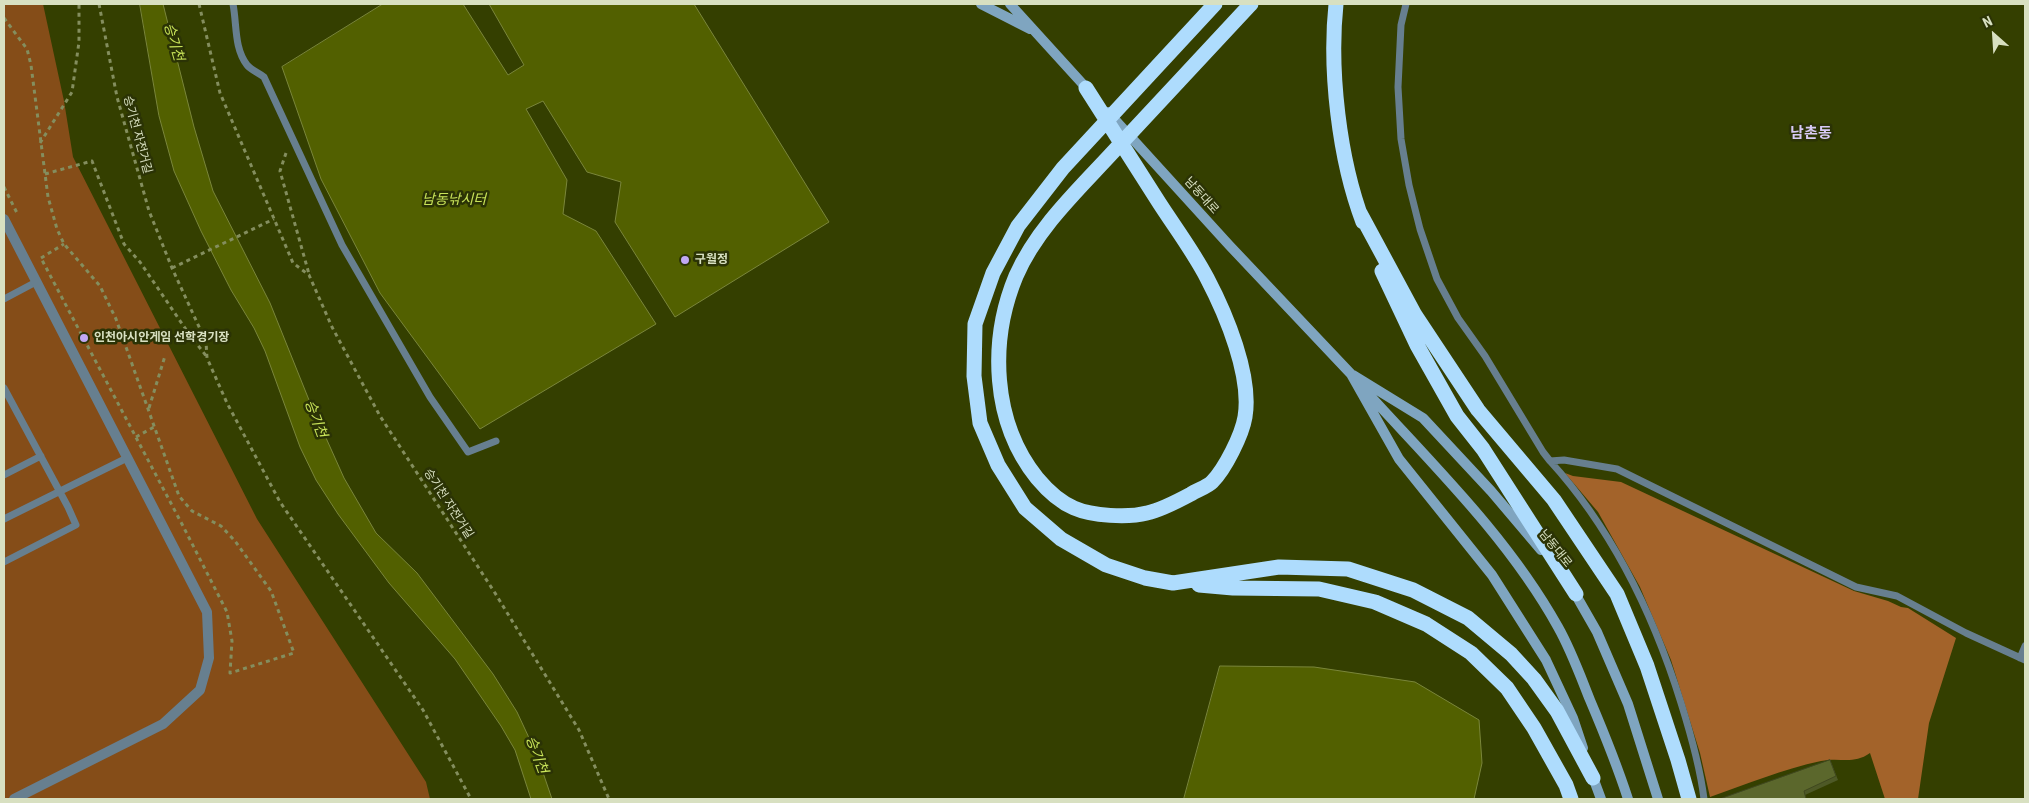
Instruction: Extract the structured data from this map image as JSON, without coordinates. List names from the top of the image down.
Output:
{
  "streets": {
    "main road": ["남동대로"],
    "path": ["승기천 자전거길"]
  },
  "districts": ["남촌동"],
  "water": ["승기천", "남동낚시터"],
  "places": ["구월정", "인천아시안게임 선학경기장"],
  "north": "top left"
}
